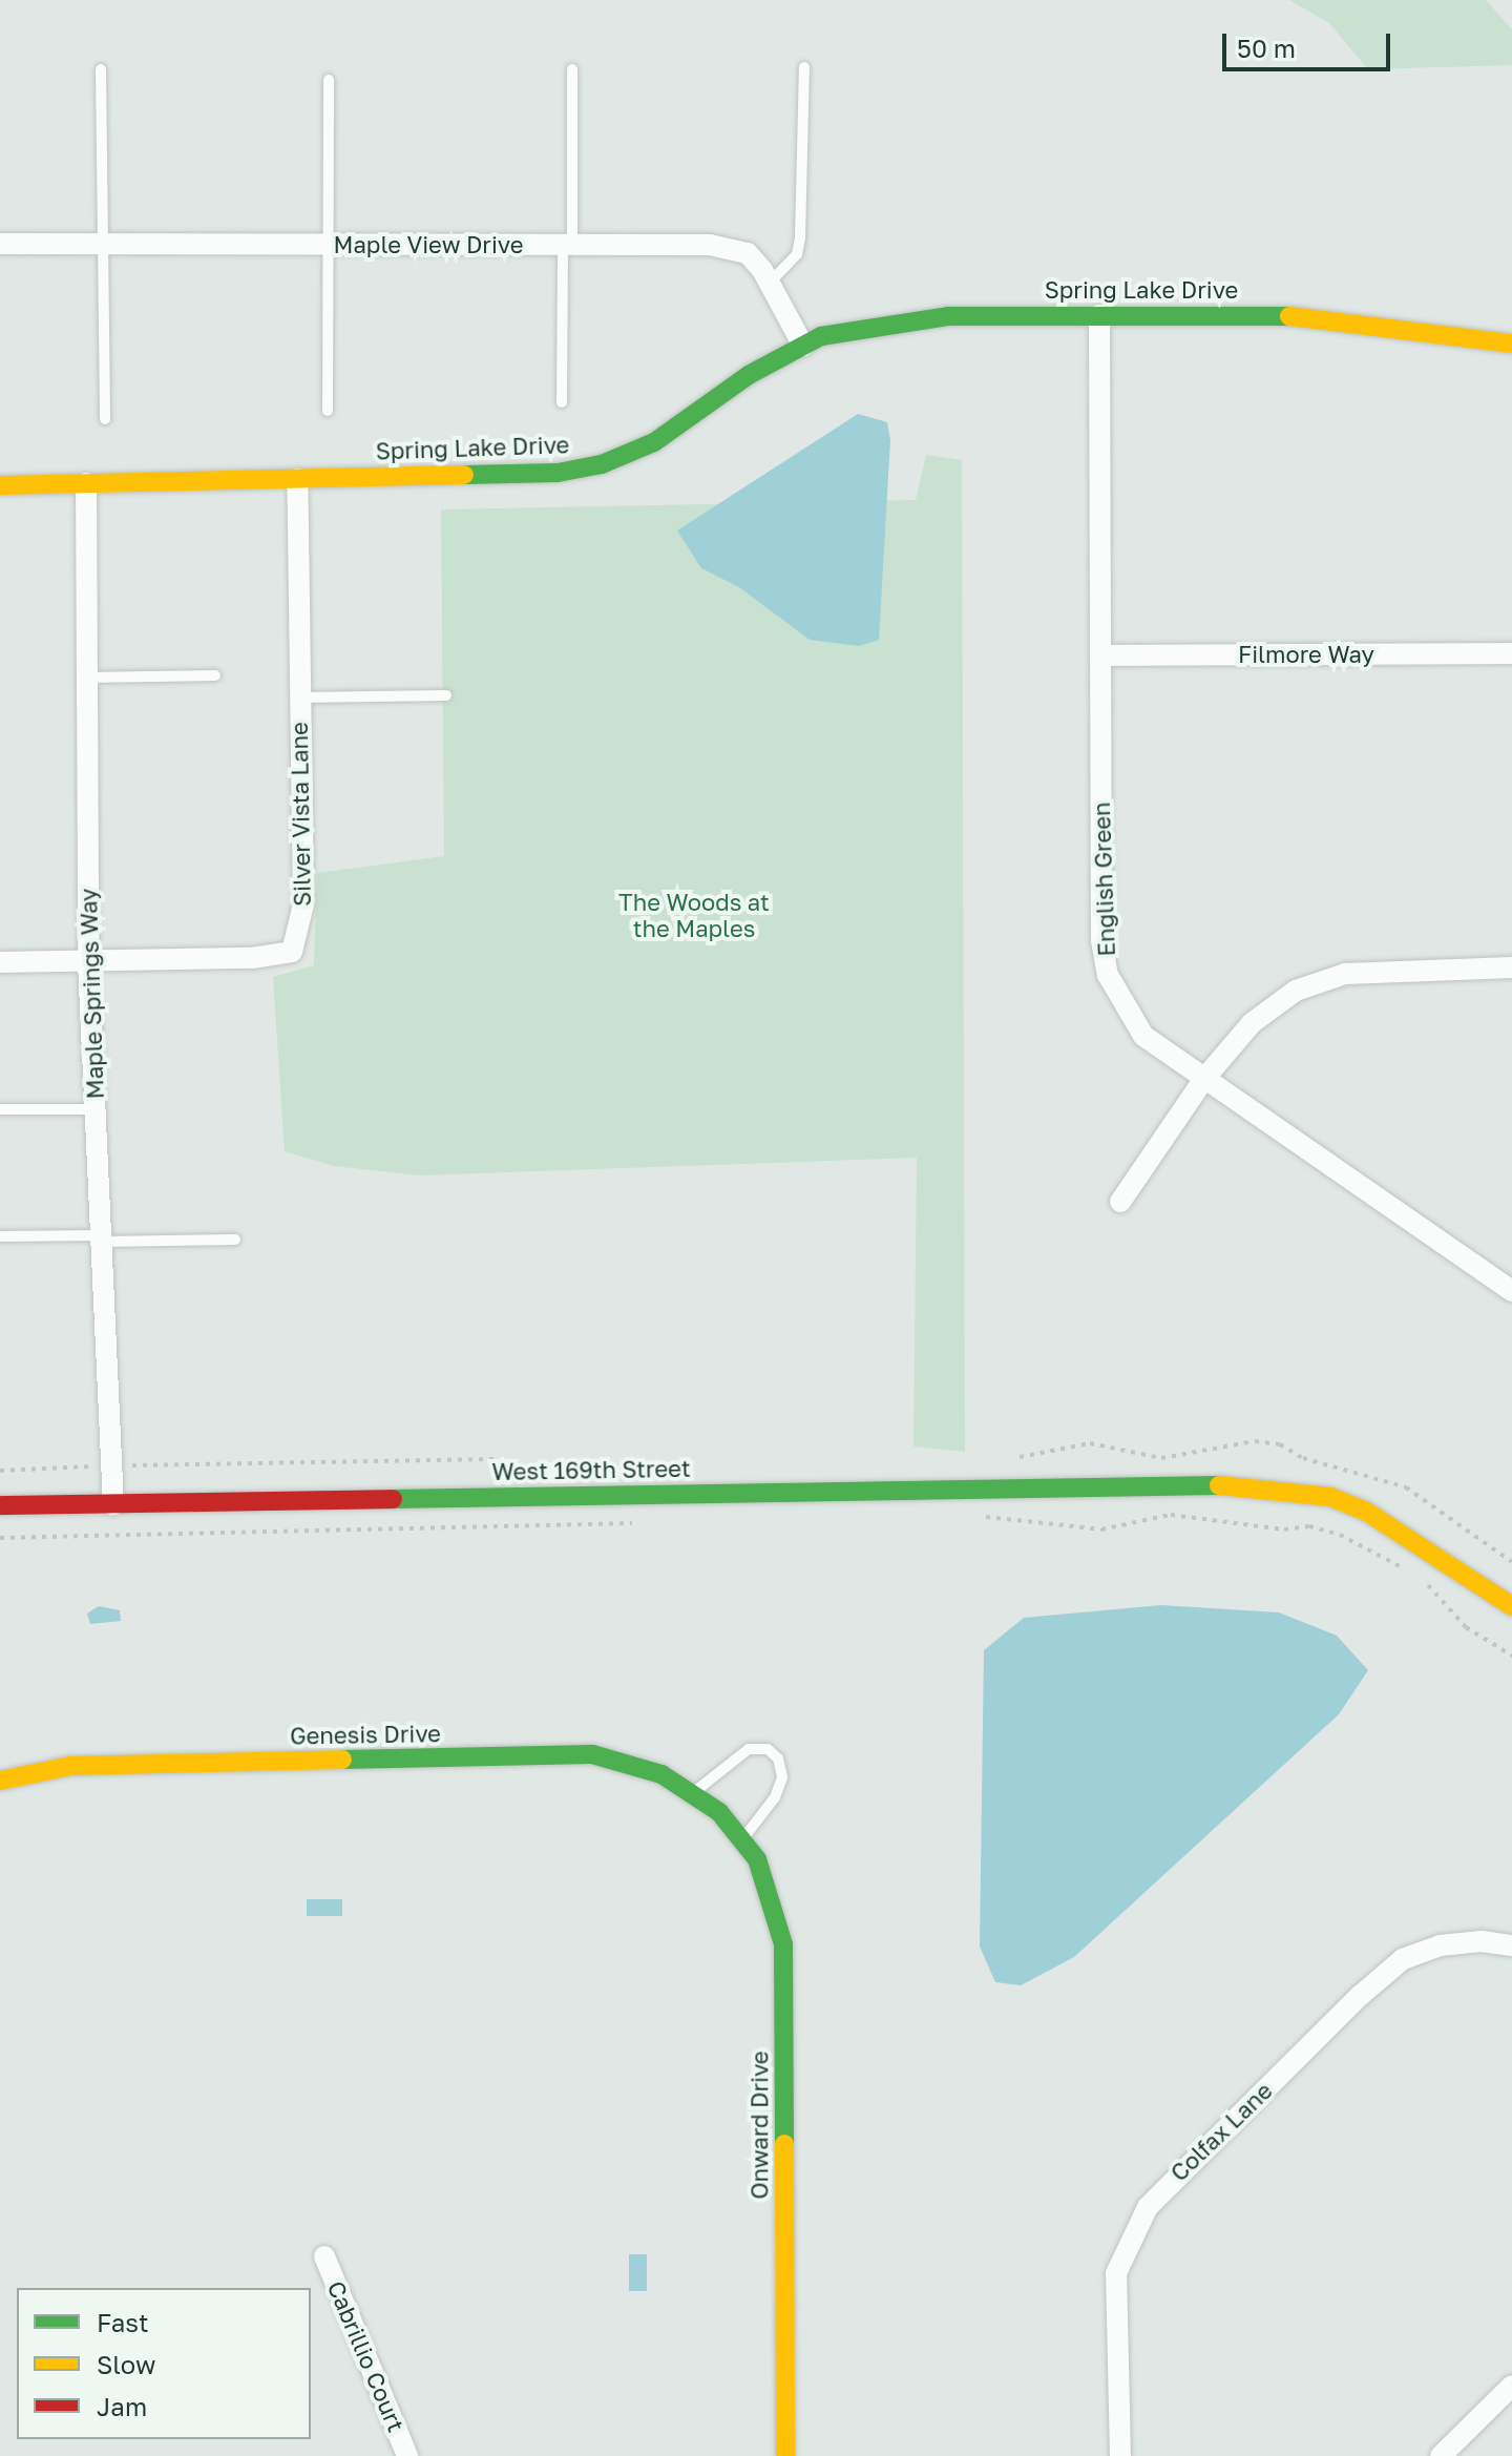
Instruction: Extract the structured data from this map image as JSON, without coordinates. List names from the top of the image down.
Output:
{
  "streets": {
    "street": [
      "Maple View Drive",
      "Spring Lake Drive",
      "Filmore Way",
      "Silver Vista Lane",
      "English Green",
      "Maple Springs Way",
      "West 169th Street",
      "Genesis Drive",
      "Onward Drive",
      "Colfax Lane",
      "Cabrillio Court"
    ]
  },
  "crossings": [
    ["Maple View Drive", "Spring Lake Drive"],
    ["Spring Lake Drive", "Silver Vista Lane"],
    ["Spring Lake Drive", "English Green"],
    ["Spring Lake Drive", "Maple Springs Way"],
    ["Filmore Way", "English Green"],
    ["Silver Vista Lane", "Maple Springs Way"],
    ["Maple Springs Way", "West 169th Street"],
    ["Genesis Drive", "Onward Drive"]
  ],
  "parks": ["The Woods at the Maples"],
  "legend": ["Fast", "Slow", "Jam"],
  "scale_bar": "50 m"
}
